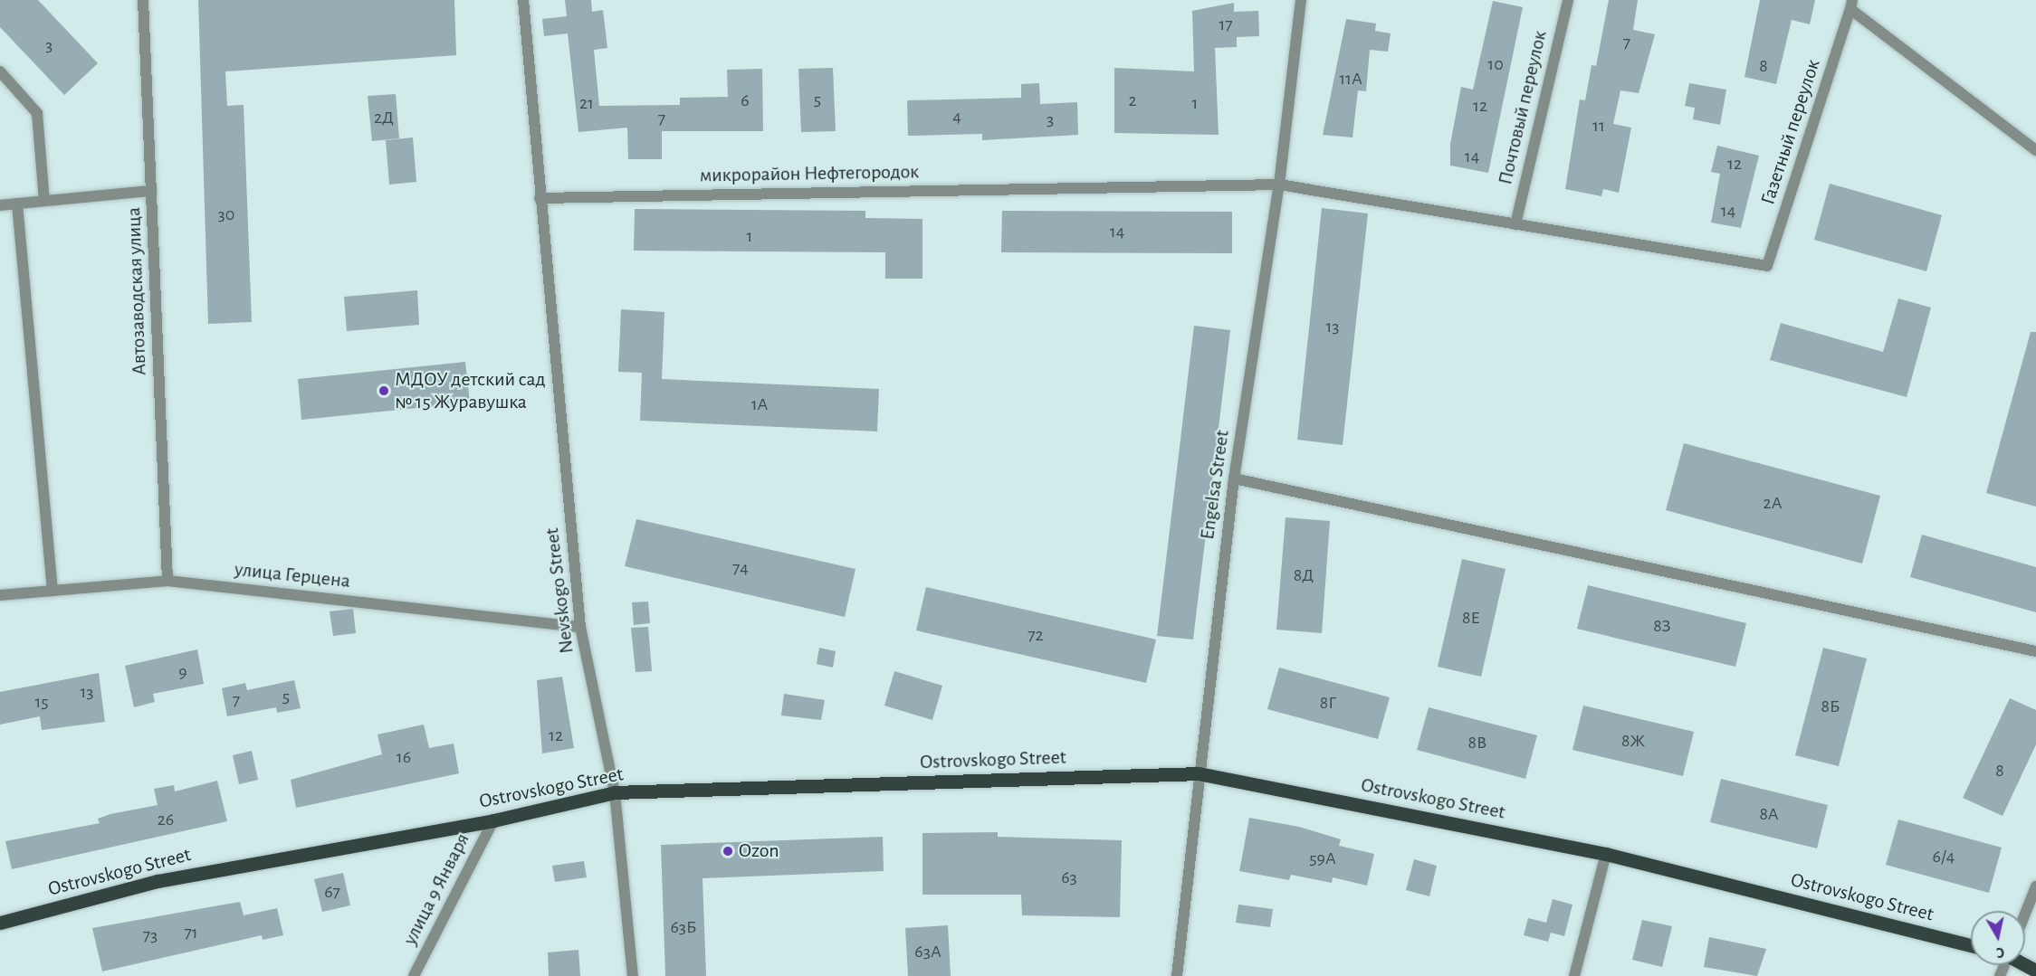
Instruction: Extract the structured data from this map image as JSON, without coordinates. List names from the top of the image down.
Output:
{
  "streets": {
    "main road": ["Ostrovskogo Street"],
    "street": [
      "Почтовый переулок",
      "Газетный переулок",
      "микрорайон Нефтегородок",
      "Автозаводская улица",
      "Engelsa Street",
      "улица Герцена",
      "Nevskogo Street",
      "улица 9 Января"
    ]
  },
  "crossings": [
    ["Почтовый переулок", "микрорайон Нефтегородок"],
    ["Газетный переулок", "микрорайон Нефтегородок"],
    ["микрорайон Нефтегородок", "Engelsa Street"],
    ["микрорайон Нефтегородок", "Nevskogo Street"],
    ["Автозаводская улица", "улица Герцена"],
    ["Engelsa Street", "Ostrovskogo Street"],
    ["улица Герцена", "Nevskogo Street"],
    ["Nevskogo Street", "Ostrovskogo Street"],
    ["Ostrovskogo Street", "улица 9 Января"]
  ],
  "places": ["МДОУ детский сад № 15 Журавушка", "Ozon"],
  "house_numbers": [
    "17",
    "7",
    "3",
    "10",
    "8",
    "11А",
    "5",
    "6",
    "2",
    "21",
    "1",
    "12",
    "4",
    "2Д",
    "7",
    "3",
    "11",
    "14",
    "12",
    "14",
    "30",
    "14",
    "1",
    "13",
    "1А",
    "2А",
    "74",
    "8Д",
    "8Е",
    "8З",
    "72",
    "9",
    "13",
    "5",
    "7",
    "15",
    "8Г",
    "8Б",
    "12",
    "8Ж",
    "8В",
    "16",
    "8",
    "8А",
    "26",
    "6/4",
    "59А",
    "63",
    "67",
    "63Б",
    "71",
    "73",
    "63А"
  ],
  "north": "bottom"
}
